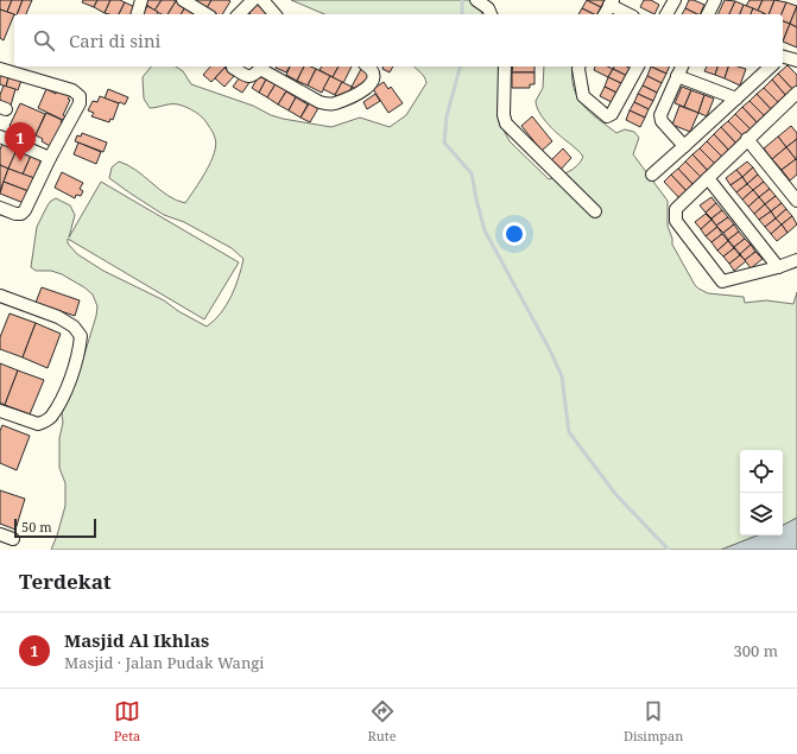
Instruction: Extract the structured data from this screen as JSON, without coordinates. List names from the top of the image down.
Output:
{
  "scale_bar": "50 m",
  "page": {
    "search": "Cari di sini",
    "pins": "1",
    "scale": "50 m",
    "heading": "Terdekat",
    "list": [
      {
        "mark": "1",
        "name": "Masjid Al Ikhlas",
        "note": "Masjid · Jalan Pudak Wangi",
        "value": "300 m"
      }
    ],
    "nav": ["Peta", "Rute", "Disimpan"]
  }
}
